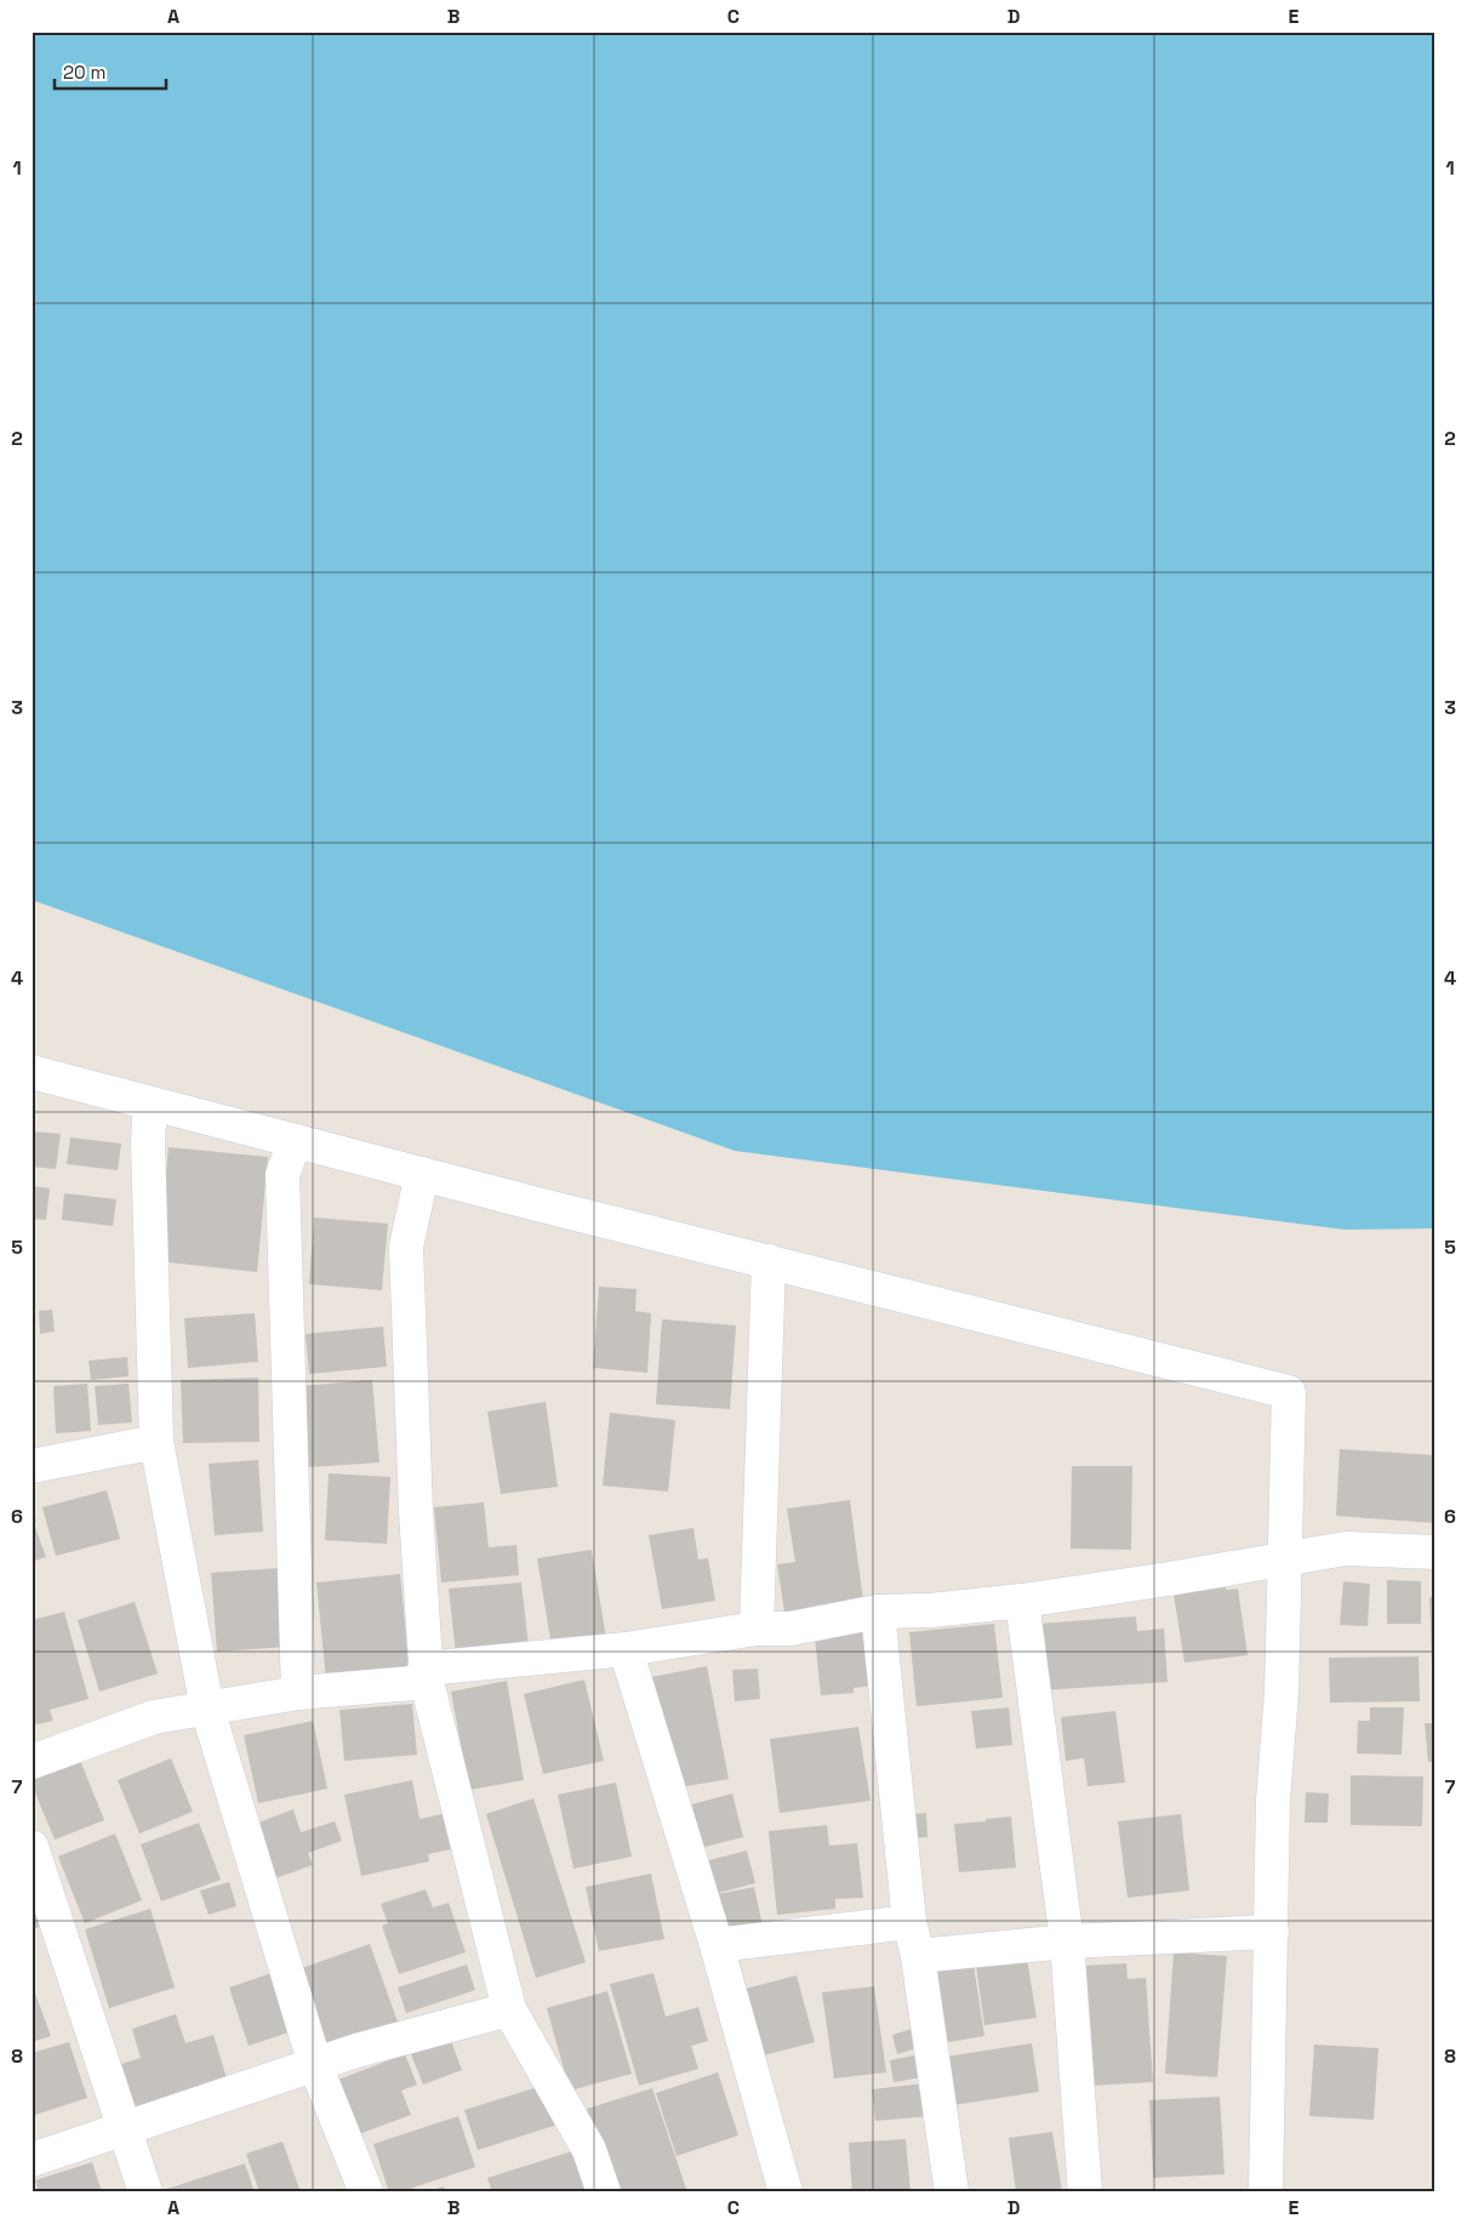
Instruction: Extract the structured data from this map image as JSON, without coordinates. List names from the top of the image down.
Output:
{
  "scale_bar": "20 m",
  "grid": {
    "columns": [
      "A",
      "B",
      "C",
      "D",
      "E"
    ],
    "rows": [
      "1",
      "2",
      "3",
      "4",
      "5",
      "6",
      "7",
      "8"
    ]
  }
}
